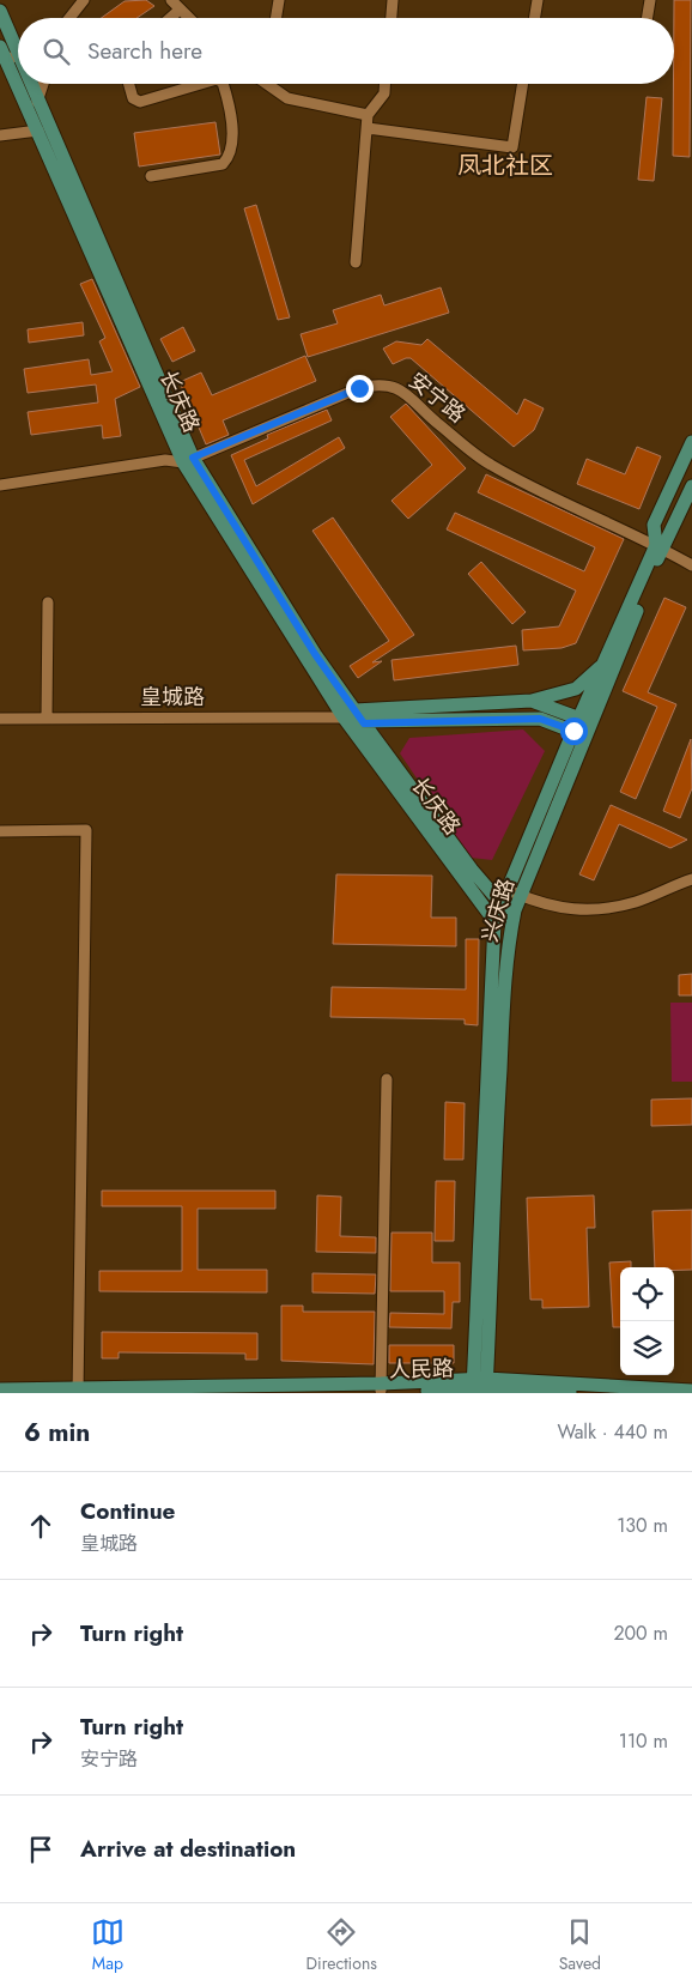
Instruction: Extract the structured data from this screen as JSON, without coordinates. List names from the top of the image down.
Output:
{
  "streets": {
    "main road": [
      "长庆路",
      "皇城路",
      "兴庆路",
      "人民路"
    ],
    "street": ["安宁路"]
  },
  "crossings": [
    ["安宁路", "长庆路"],
    ["安宁路", "兴庆路"],
    ["长庆路", "皇城路"],
    ["长庆路", "兴庆路"],
    ["皇城路", "兴庆路"]
  ],
  "districts": ["凤北社区"],
  "page": {
    "search": "Search here",
    "heading": ["6 min", "Walk · 440 m"],
    "list": [
      ["Continue", "皇城路", "130 m"],
      ["Turn right", "200 m"],
      ["Turn right", "安宁路", "110 m"],
      "Arrive at destination"
    ],
    "nav": ["Map", "Directions", "Saved"]
  }
}
